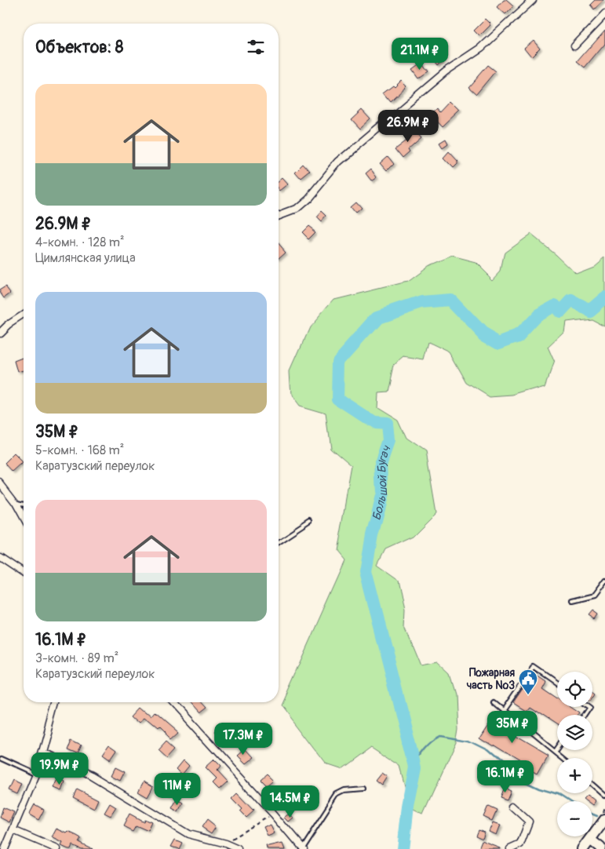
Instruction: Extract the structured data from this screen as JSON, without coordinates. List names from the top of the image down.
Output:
{
  "water": ["Большой Бугач"],
  "places": {
    "public building": ["Пожарная часть №3"]
  },
  "page": {
    "heading": "Объектов: 8",
    "price": [
      "21.1M ₽",
      "26.9M ₽",
      "35M ₽",
      "17.3M ₽",
      "19.9M ₽",
      "16.1M ₽",
      "11M ₽",
      "14.5M ₽"
    ],
    "list": [
      {
        "name": "26.9M ₽",
        "note": "4-комн. · 128 m² · Цимлянская улица"
      },
      {
        "name": "35M ₽",
        "note": "5-комн. · 168 m² · Каратузский переулок"
      },
      {
        "name": "16.1M ₽",
        "note": "3-комн. · 89 m² · Каратузский переулок"
      }
    ],
    "map_buttons": ["+", "−"]
  }
}
